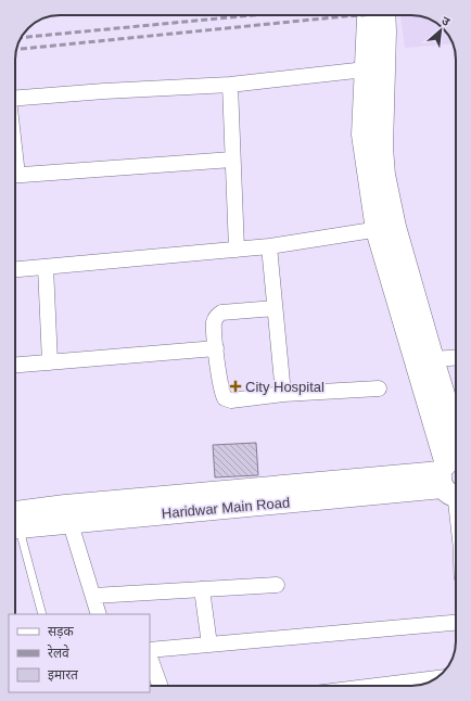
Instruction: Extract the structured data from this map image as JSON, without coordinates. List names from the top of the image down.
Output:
{
  "streets": {
    "main road": ["Haridwar Main Road"]
  },
  "places": {
    "health": ["City Hospital"]
  },
  "legend": ["सड़क", "रेलवे", "इमारत"],
  "north": "top right"
}
